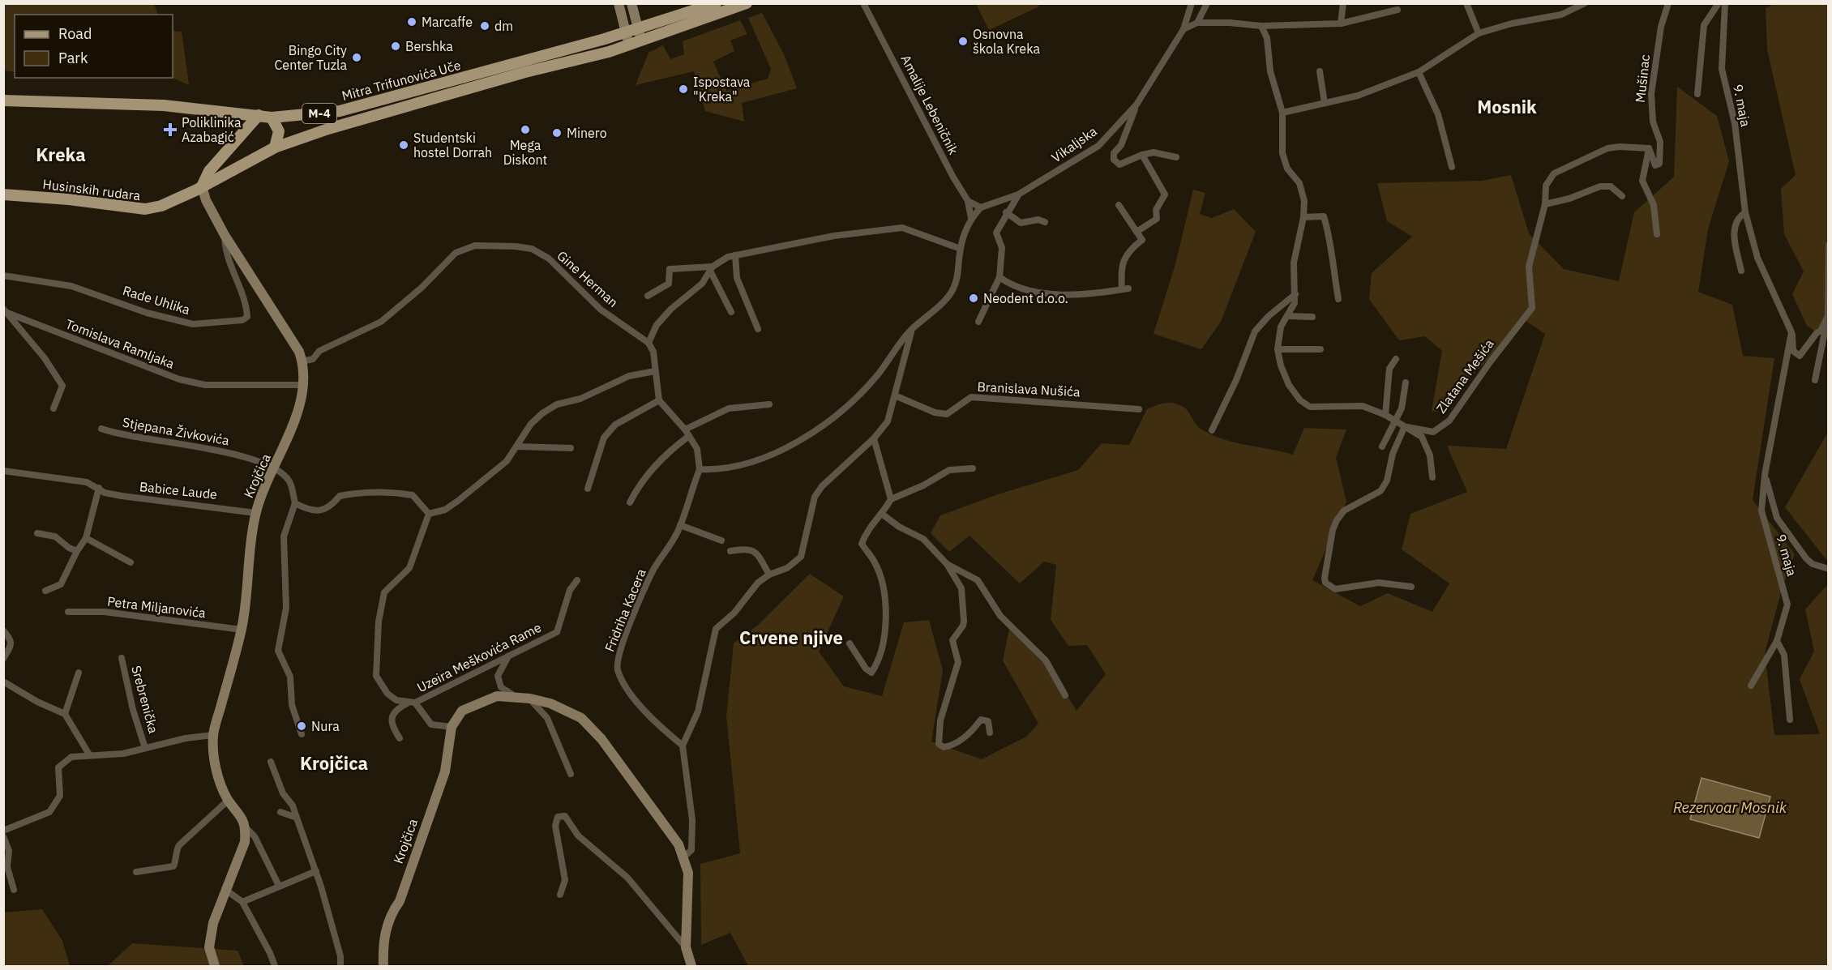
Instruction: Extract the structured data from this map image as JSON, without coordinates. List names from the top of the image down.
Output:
{
  "streets": {
    "main road": [
      "Mitra Trifunovića Uče",
      "M-4",
      "Husinskih rudara",
      "Krojčica"
    ],
    "street": [
      "Mušinac",
      "Amalije Lebeničnik",
      "9. maja",
      "Vikaljska",
      "Gine Herman",
      "Rade Uhlika",
      "Tomislava Ramljaka",
      "Zlatana Mešića",
      "Branislava Nušića",
      "Stjepana Živkovića",
      "Babice Laude",
      "Petra Miljanovića",
      "Fridriha Kacera",
      "Uzeira Meškovića Rame",
      "Srebrenička"
    ]
  },
  "crossings": [
    ["Mitra Trifunovića Uče", "M-4"],
    ["Mitra Trifunovića Uče", "Husinskih rudara"],
    ["Mitra Trifunovića Uče", "Krojčica"],
    ["Husinskih rudara", "Krojčica"],
    ["Gine Herman", "Krojčica"],
    ["Rade Uhlika", "Krojčica"],
    ["Tomislava Ramljaka", "Krojčica"],
    ["Stjepana Živkovića", "Krojčica"],
    ["Krojčica", "Babice Laude"],
    ["Krojčica", "Petra Miljanovića"],
    ["Krojčica", "Uzeira Meškovića Rame"],
    ["Krojčica", "Srebrenička"]
  ],
  "districts": [
    "Mosnik",
    "Kreka",
    "Crvene njive",
    "Krojčica"
  ],
  "water": ["Rezervoar Mosnik"],
  "places": {
    "other": [
      "Marcaffe",
      "dm",
      "Osnovna škola Kreka",
      "Bershka",
      "Bingo City Center Tuzla",
      "Ispostava \"Kreka\"",
      "Mega Diskont",
      "Minero",
      "Studentski hostel Dorrah",
      "Neodent d.o.o.",
      "Nura"
    ],
    "health": ["Poliklinika Azabagić"]
  },
  "legend": ["Road", "Park"]
}
